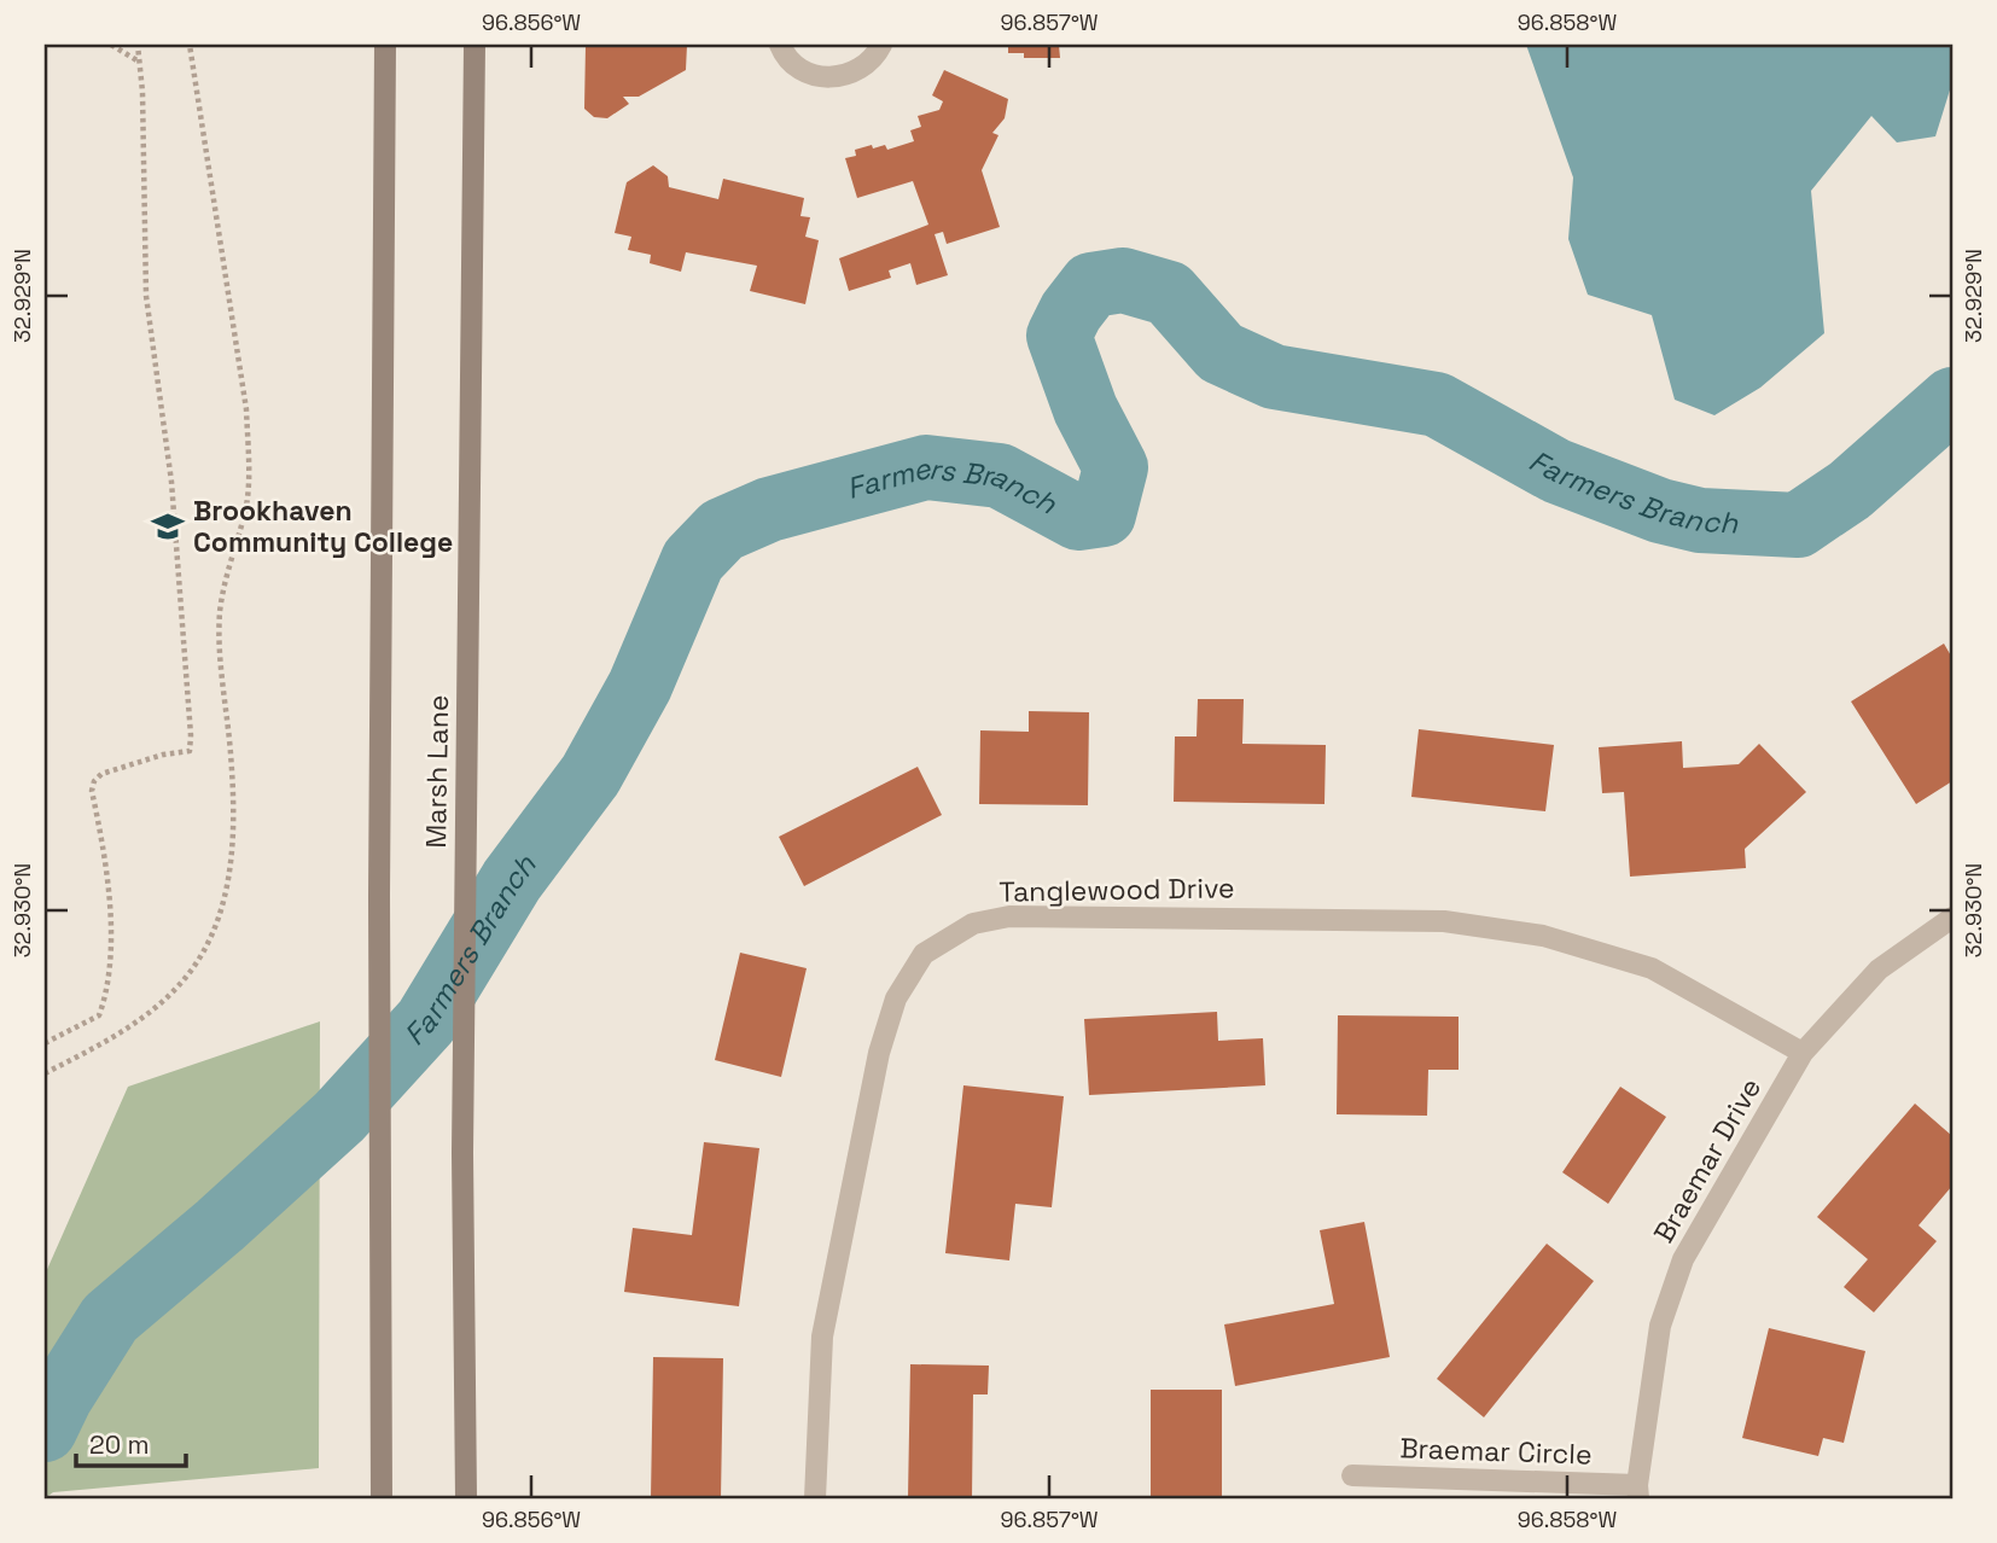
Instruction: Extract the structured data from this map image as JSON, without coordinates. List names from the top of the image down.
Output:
{
  "streets": {
    "main road": ["Marsh Lane"],
    "street": ["Tanglewood Drive", "Braemar Drive", "Braemar Circle"]
  },
  "crossings": [
    ["Tanglewood Drive", "Braemar Drive"],
    ["Braemar Drive", "Braemar Circle"]
  ],
  "water": ["Farmers Branch"],
  "places": {
    "school or university": ["Brookhaven Community College"]
  },
  "scale_bar": "20 m",
  "coordinates": [
    "96.856°W",
    "96.857°W",
    "96.858°W",
    "32.929°N",
    "32.930°N"
  ]
}
